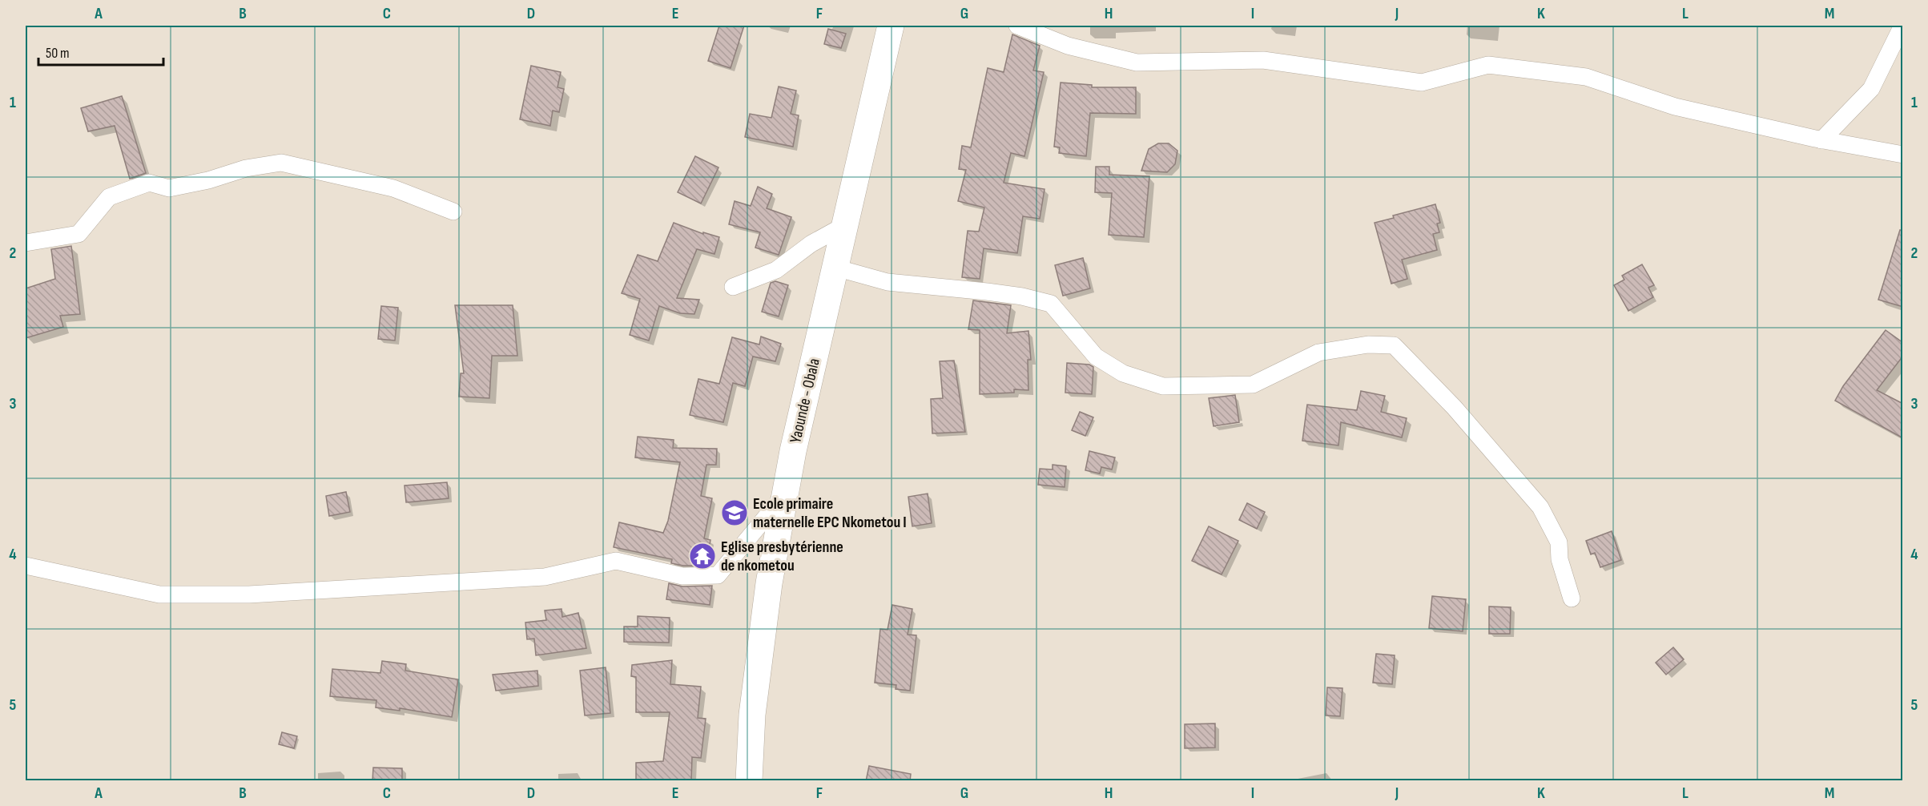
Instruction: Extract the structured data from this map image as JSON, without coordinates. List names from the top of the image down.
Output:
{
  "streets": {
    "highway": ["Yaounde - Obala"]
  },
  "places": {
    "school or university": ["Ecole primaire maternelle EPC Nkometou I"],
    "temple": ["Eglise presbytérienne de nkometou"]
  },
  "scale_bar": "50 m",
  "grid": {
    "columns": [
      "A",
      "B",
      "C",
      "D",
      "E",
      "F",
      "G",
      "H",
      "I",
      "J",
      "K",
      "L",
      "M"
    ],
    "rows": [
      "1",
      "2",
      "3",
      "4",
      "5"
    ]
  }
}
